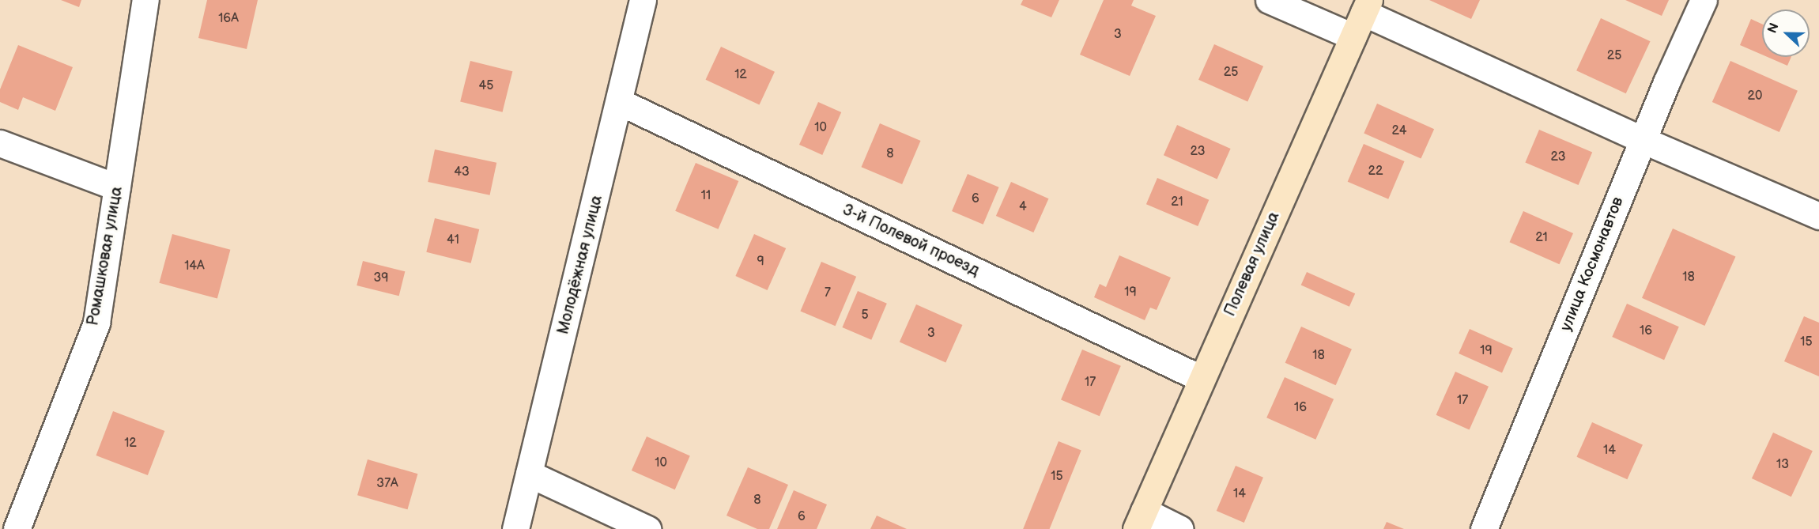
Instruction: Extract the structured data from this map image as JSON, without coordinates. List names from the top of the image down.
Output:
{
  "streets": {
    "street": [
      "3-й Полевой проезд",
      "Ромашковая улица",
      "Полевая улица",
      "улица Космонавтов",
      "Молодёжная улица"
    ]
  },
  "crossings": [
    ["3-й Полевой проезд", "Полевая улица"],
    ["3-й Полевой проезд", "Молодёжная улица"]
  ],
  "house_numbers": [
    "16А",
    "3",
    "25",
    "25",
    "12",
    "45",
    "20",
    "10",
    "24",
    "23",
    "8",
    "23",
    "22",
    "43",
    "11",
    "6",
    "21",
    "4",
    "21",
    "41",
    "9",
    "14А",
    "18",
    "39",
    "19",
    "7",
    "5",
    "16",
    "3",
    "15",
    "19",
    "18",
    "17",
    "17",
    "16",
    "12",
    "14",
    "10",
    "13",
    "15",
    "37А",
    "14",
    "8",
    "6"
  ],
  "north": "left"
}
